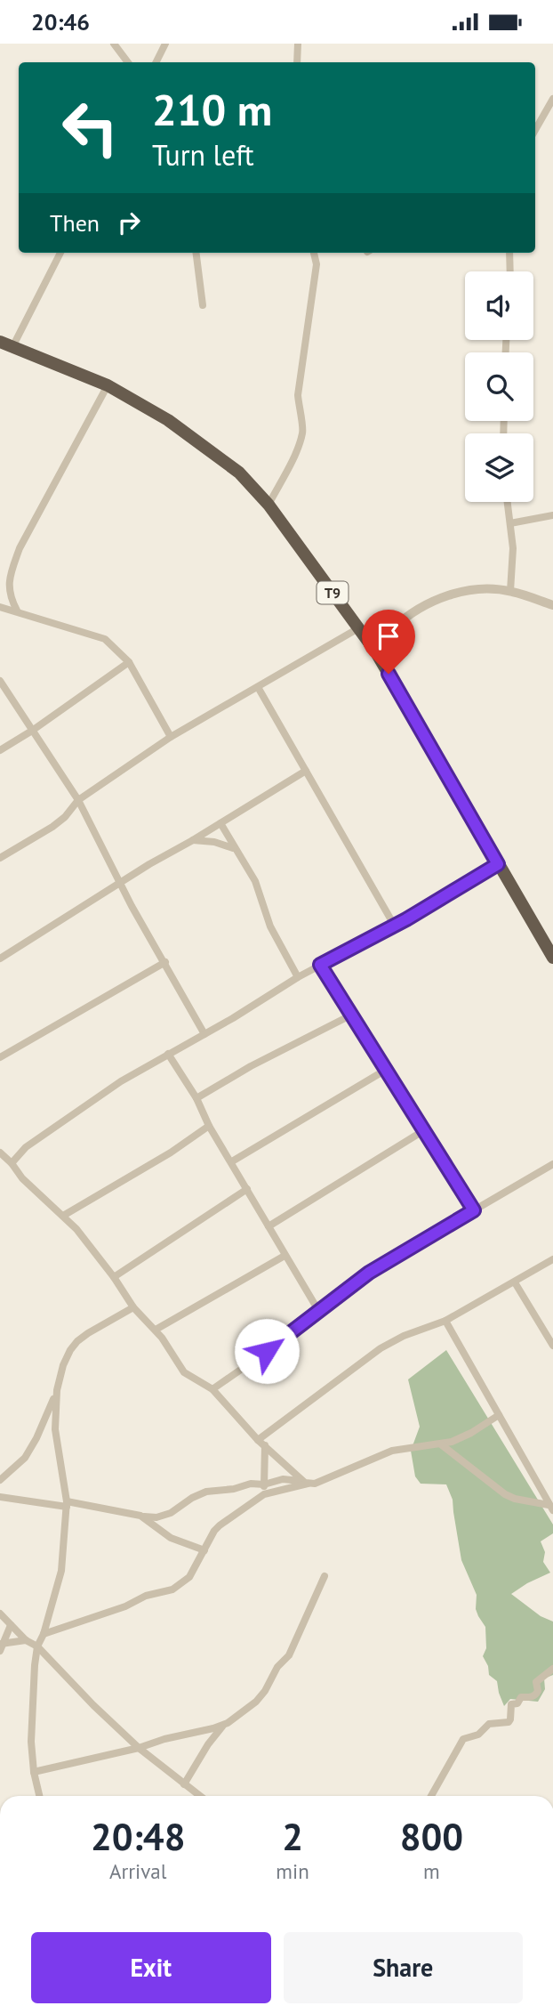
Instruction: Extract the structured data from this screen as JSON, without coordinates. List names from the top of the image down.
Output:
{
  "streets": {
    "highway": ["T9"]
  },
  "page": {
    "status": "20:46",
    "turn": ["210 m", "Turn left"],
    "then": "Then",
    "eta": [
      "20:48",
      "Arrival",
      "2",
      "min",
      "800",
      "m"
    ],
    "buttons": ["Exit", "Share"]
  }
}
